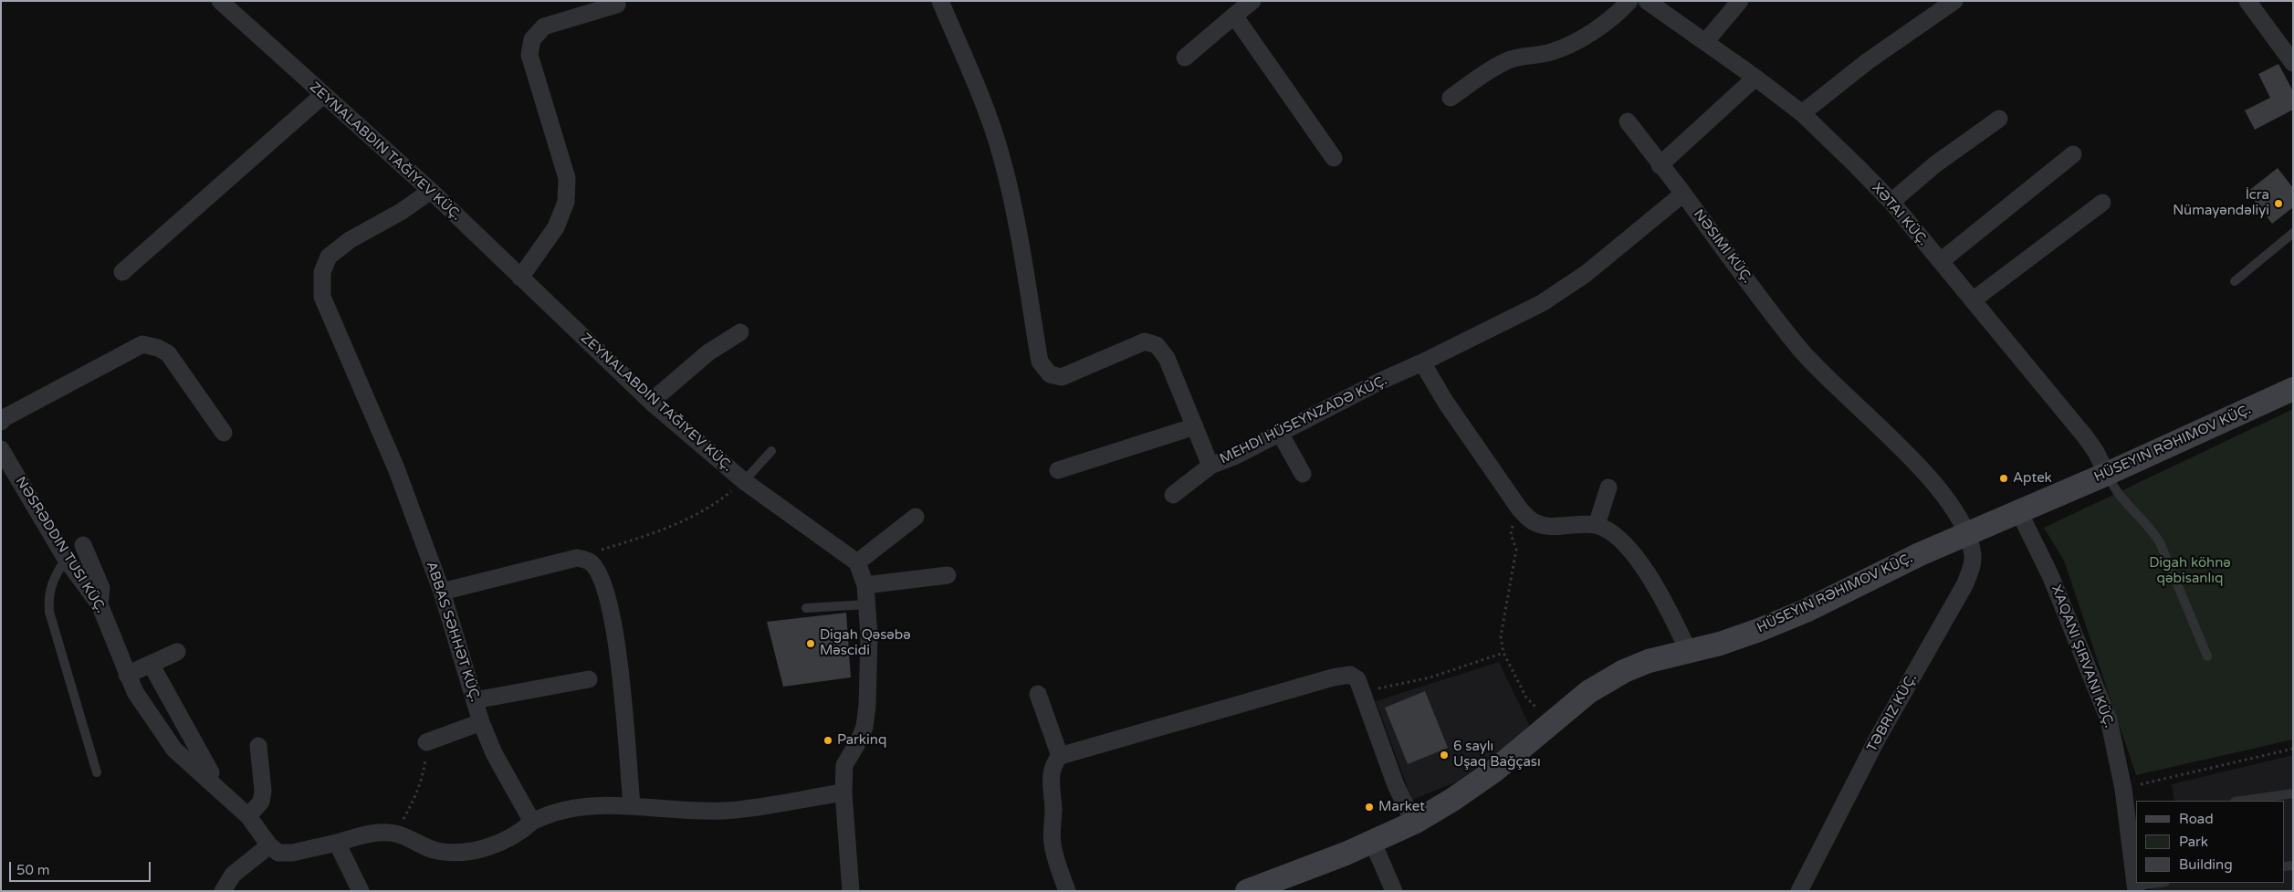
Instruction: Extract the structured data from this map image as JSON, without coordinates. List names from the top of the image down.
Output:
{
  "streets": {
    "main road": ["HÜSEYIN RƏHIMOV KÜÇ."],
    "street": [
      "XƏTAI KÜÇ.",
      "NƏSIMI KÜÇ.",
      "MEHDI HÜSEYNZADƏ KÜÇ.",
      "NƏSRƏDDIN TUSI KÜÇ.",
      "ABBAS SƏHHƏT KÜÇ.",
      "XAQANI ŞIRVANI KÜÇ.",
      "TƏBRIZ KÜÇ."
    ]
  },
  "crossings": [
    ["XƏTAI KÜÇ.", "HÜSEYIN RƏHIMOV KÜÇ."],
    ["NƏSIMI KÜÇ.", "HÜSEYIN RƏHIMOV KÜÇ."],
    ["NƏSIMI KÜÇ.", "TƏBRIZ KÜÇ."],
    ["HÜSEYIN RƏHIMOV KÜÇ.", "XAQANI ŞIRVANI KÜÇ."],
    ["HÜSEYIN RƏHIMOV KÜÇ.", "TƏBRIZ KÜÇ."]
  ],
  "parks": ["Digah köhnə qəbisanlıq"],
  "places": [
    "İcra Nümayəndəliyi",
    "Aptek",
    "Digah Qəsəbə Məscidi",
    "Parkinq",
    "6 saylı Uşaq Bağçası",
    "Market"
  ],
  "legend": ["Road", "Park", "Building"],
  "scale_bar": "50 m"
}
